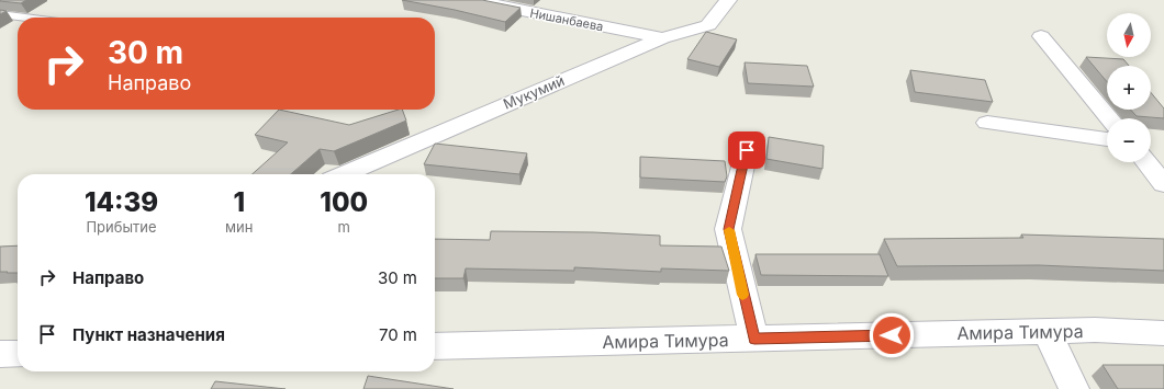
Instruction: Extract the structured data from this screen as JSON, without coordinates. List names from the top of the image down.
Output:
{
  "streets": {
    "street": ["Нишанбаева", "Мукумий", "Амира Тимура"]
  },
  "crossings": [
    ["Нишанбаева", "Мукумий"]
  ],
  "north": "bottom",
  "page": {
    "map_buttons": ["+", "−"],
    "turn": ["30 m", "Направо"],
    "eta": [
      "14:39",
      "Прибытие",
      "1",
      "мин",
      "100",
      "m"
    ],
    "list": [
      {
        "name": "Направо",
        "value": "30 m"
      },
      {
        "name": "Пункт назначения",
        "value": "70 m"
      }
    ]
  }
}
